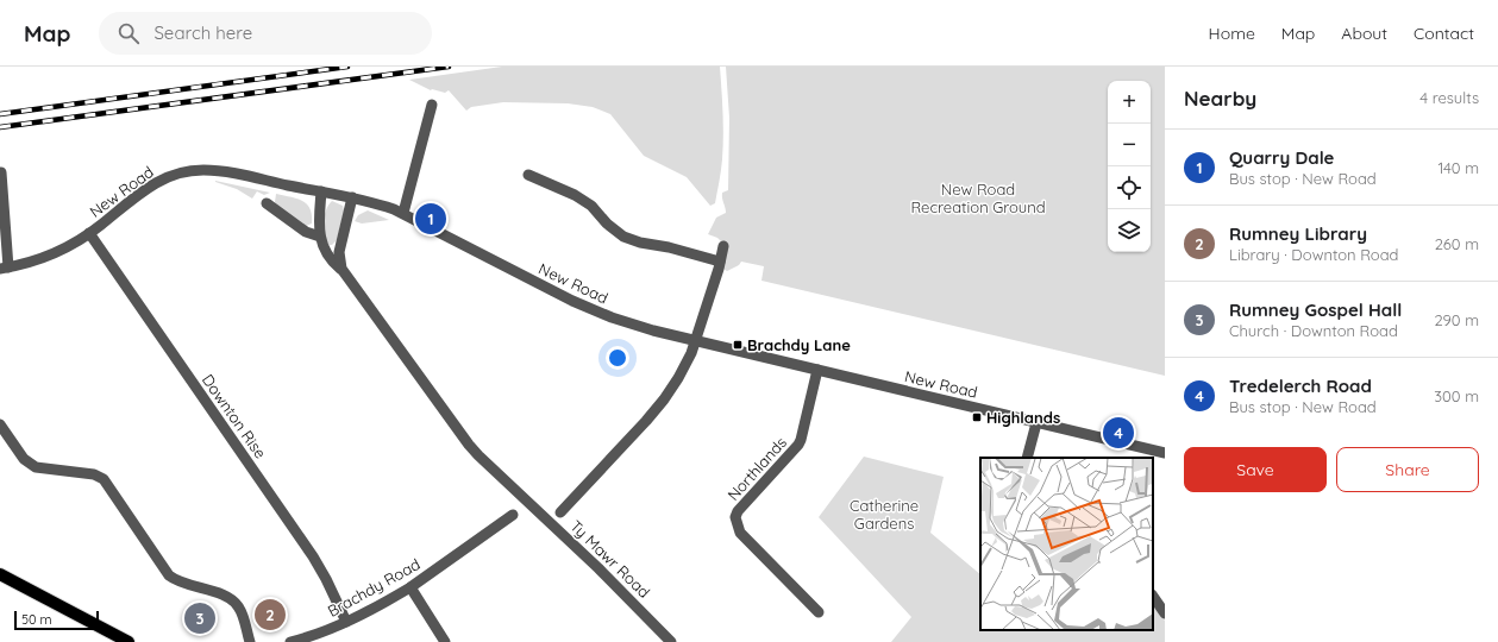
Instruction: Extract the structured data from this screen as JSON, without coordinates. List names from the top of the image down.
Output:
{
  "streets": {
    "street": [
      "New Road",
      "Downton Rise",
      "Northlands",
      "Ty Mawr Road",
      "Brachdy Road"
    ]
  },
  "crossings": [
    ["New Road", "Downton Rise"],
    ["New Road", "Northlands"],
    ["Downton Rise", "Brachdy Road"]
  ],
  "parks": ["New Road Recreation Ground", "Catherine Gardens"],
  "places": {
    "transit": ["Brachdy Lane", "Highlands"]
  },
  "scale_bar": "50 m",
  "page": {
    "header": "Map",
    "search": "Search here",
    "nav": [
      "Home",
      "Map",
      "About",
      "Contact"
    ],
    "heading": ["Nearby", "4 results"],
    "map_buttons": ["+", "−"],
    "list": [
      {
        "mark": "1",
        "name": "Quarry Dale",
        "note": "Bus stop · New Road",
        "value": "140 m"
      },
      {
        "mark": "2",
        "name": "Rumney Library",
        "note": "Library · Downton Road",
        "value": "260 m"
      },
      {
        "mark": "3",
        "name": "Rumney Gospel Hall",
        "note": "Church · Downton Road",
        "value": "290 m"
      },
      {
        "mark": "4",
        "name": "Tredelerch Road",
        "note": "Bus stop · New Road",
        "value": "300 m"
      }
    ],
    "pins": [
      "1",
      "4",
      "2",
      "3"
    ],
    "buttons": ["Save", "Share"],
    "scale": "50 m"
  }
}
